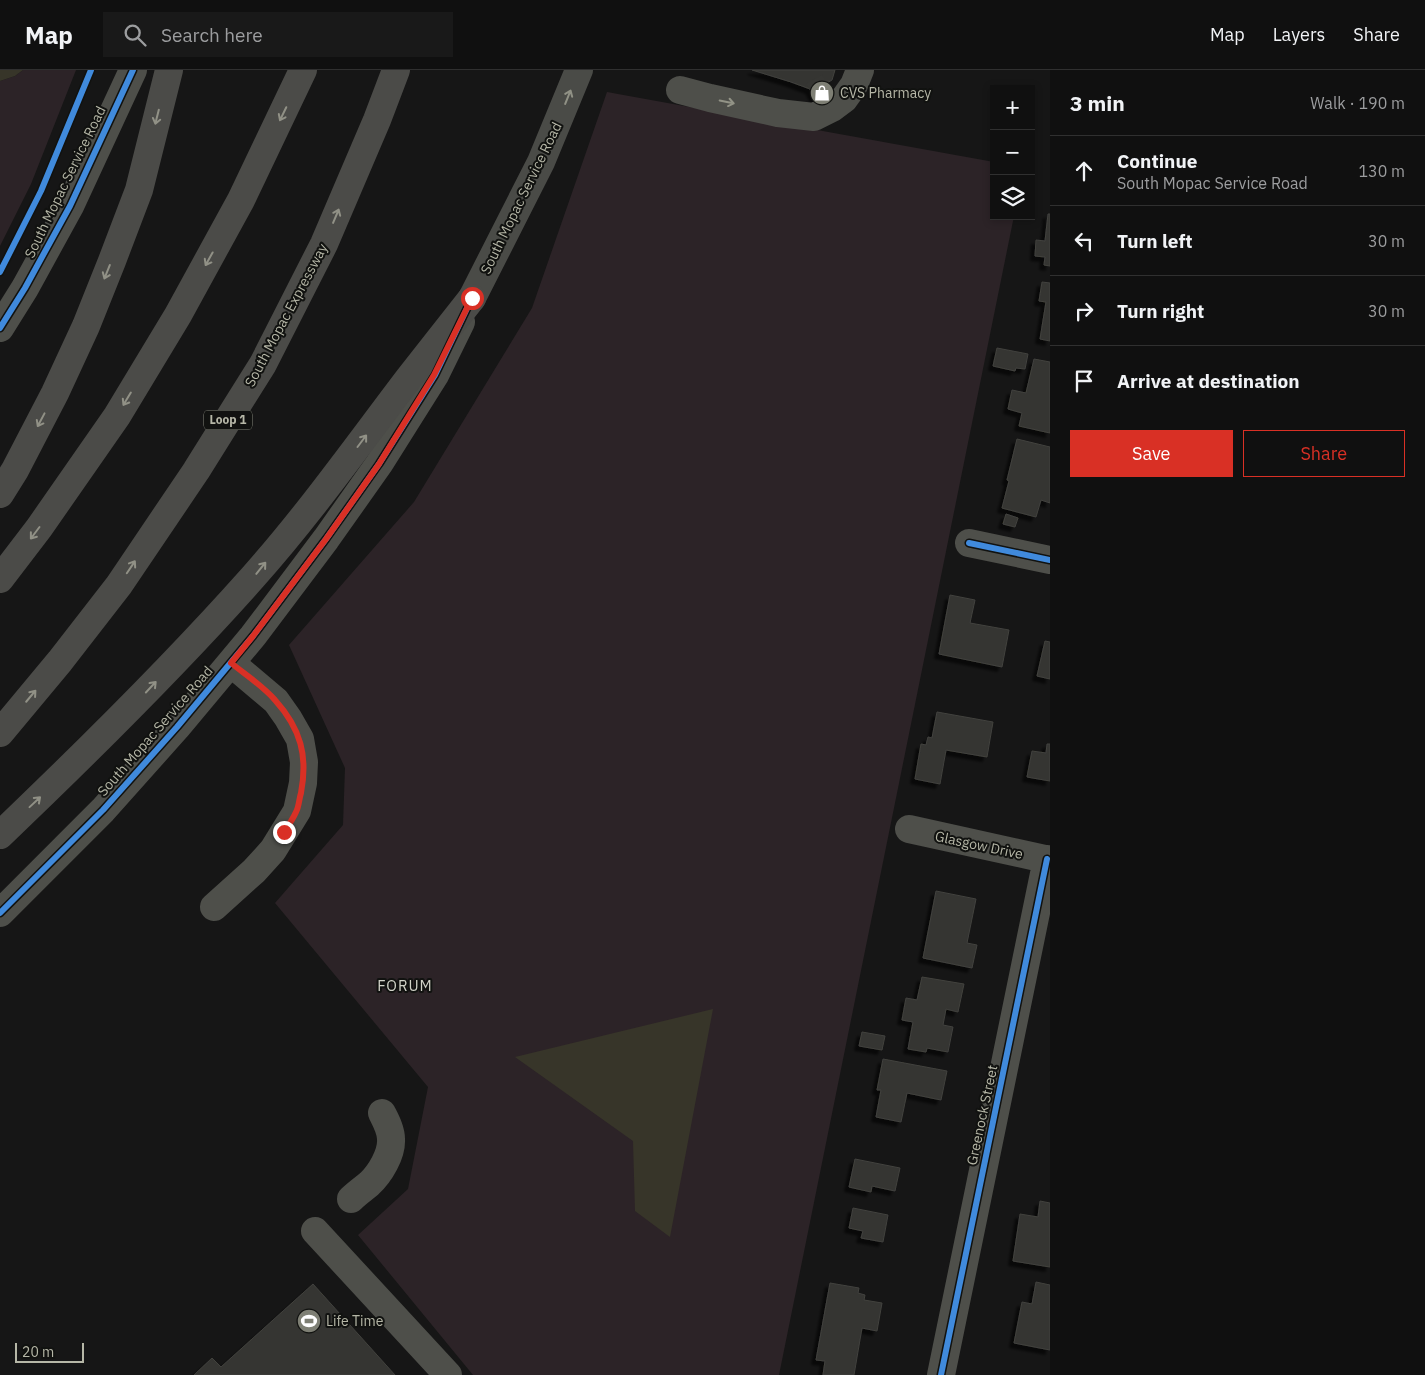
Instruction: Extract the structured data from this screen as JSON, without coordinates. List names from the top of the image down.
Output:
{
  "streets": {
    "highway": ["South Mopac Expressway", "Loop 1"],
    "main road": ["South Mopac Service Road"],
    "street": ["Glasgow Drive", "Greenock Street"]
  },
  "crossings": [
    ["Glasgow Drive", "Greenock Street"]
  ],
  "districts": ["FORUM"],
  "places": {
    "shop": ["CVS Pharmacy"],
    "sports": ["Life Time"]
  },
  "scale_bar": "20 m",
  "page": {
    "header": "Map",
    "search": "Search here",
    "nav": ["Map", "Layers", "Share"],
    "heading": ["3 min", "Walk · 190 m"],
    "map_buttons": ["+", "−"],
    "list": [
      ["Continue", "South Mopac Service Road", "130 m"],
      ["Turn left", "30 m"],
      ["Turn right", "30 m"],
      "Arrive at destination"
    ],
    "buttons": ["Save", "Share"],
    "scale": "20 m"
  }
}
